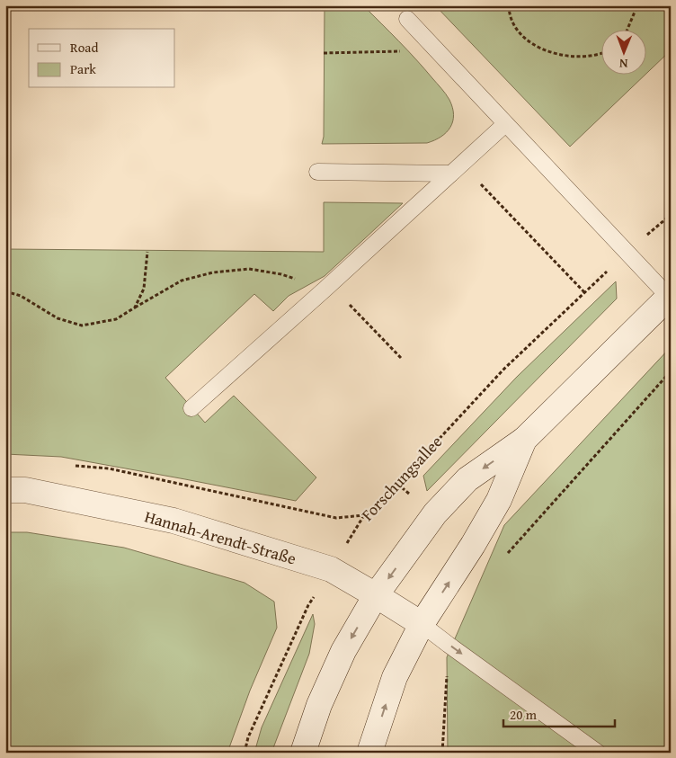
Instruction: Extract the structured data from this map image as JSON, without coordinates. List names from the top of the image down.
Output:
{
  "streets": {
    "street": ["Hannah-Arendt-Straße"],
    "path": ["Forschungsallee"]
  },
  "crossings": [
    ["Forschungsallee", "Hannah-Arendt-Straße"]
  ],
  "legend": ["Road", "Park"],
  "scale_bar": "20 m",
  "north": "bottom"
}
